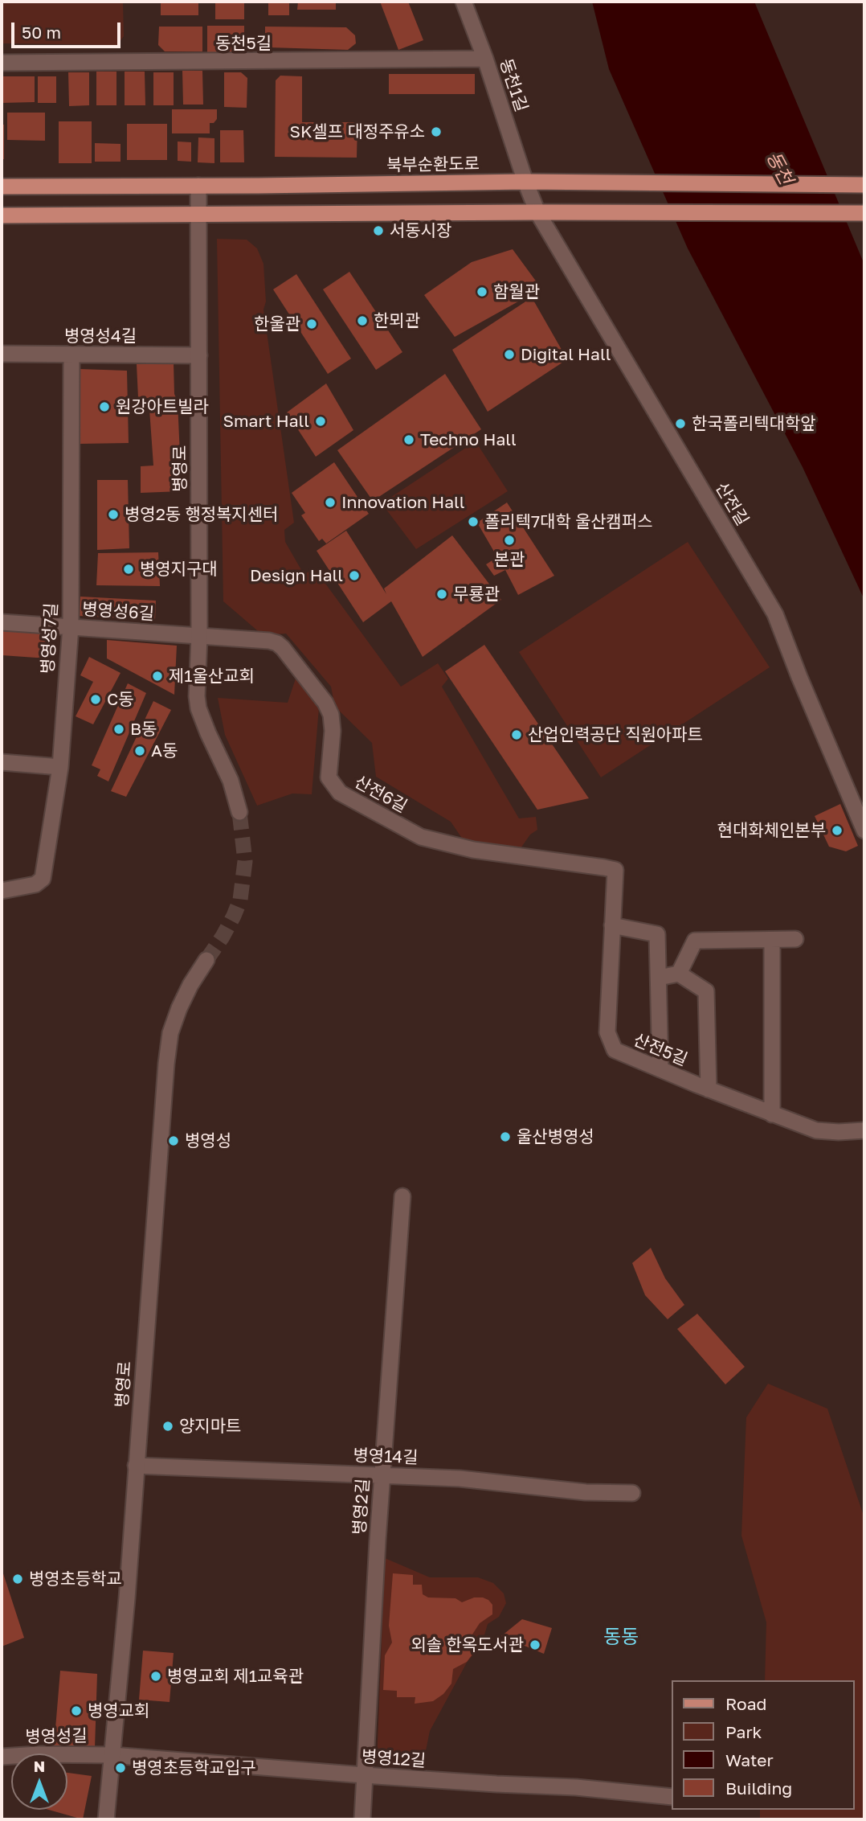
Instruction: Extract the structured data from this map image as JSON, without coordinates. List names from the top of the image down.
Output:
{
  "streets": {
    "main road": ["북부순환도로"],
    "street": [
      "동천5길",
      "동천1길",
      "병영성4길",
      "병영로",
      "산전길",
      "병영성6길",
      "병영성7길",
      "산전6길",
      "산전5길",
      "병영14길",
      "병영2길",
      "병영성길",
      "병영12길"
    ]
  },
  "crossings": [
    ["동천5길", "동천1길"],
    ["동천1길", "북부순환도로"],
    ["동천1길", "산전길"],
    ["북부순환도로", "병영로"],
    ["병영성4길", "병영로"],
    ["병영성4길", "병영성7길"],
    ["병영로", "병영성6길"],
    ["병영로", "산전6길"],
    ["병영로", "병영14길"],
    ["병영로", "병영성길"],
    ["병영로", "병영12길"],
    ["병영성6길", "병영성7길"],
    ["병영성6길", "산전6길"],
    ["산전6길", "산전5길"],
    ["병영14길", "병영2길"],
    ["병영2길", "병영12길"],
    ["병영성길", "병영12길"]
  ],
  "districts": ["동동"],
  "water": ["동천"],
  "places": [
    "SK셀프 대정주유소",
    "서동시장",
    "함월관",
    "한뫼관",
    "한울관",
    "Digital Hall",
    "원강아트빌라",
    "Smart Hall",
    "한국폴리텍대학앞",
    "Techno Hall",
    "Innovation Hall",
    "병영2동 행정복지센터",
    "폴리텍7대학 울산캠퍼스",
    "본관",
    "병영지구대",
    "Design Hall",
    "무룡관",
    "제1울산교회",
    "C동",
    "B동",
    "산업인력공단 직원아파트",
    "A동",
    "현대화체인본부",
    "울산병영성",
    "병영성",
    "양지마트",
    "병영초등학교",
    "외솔 한옥도서관",
    "병영교회 제1교육관",
    "병영교회",
    "병영초등학교입구"
  ],
  "legend": [
    "Road",
    "Park",
    "Water",
    "Building"
  ],
  "scale_bar": "50 m",
  "north": "top"
}
